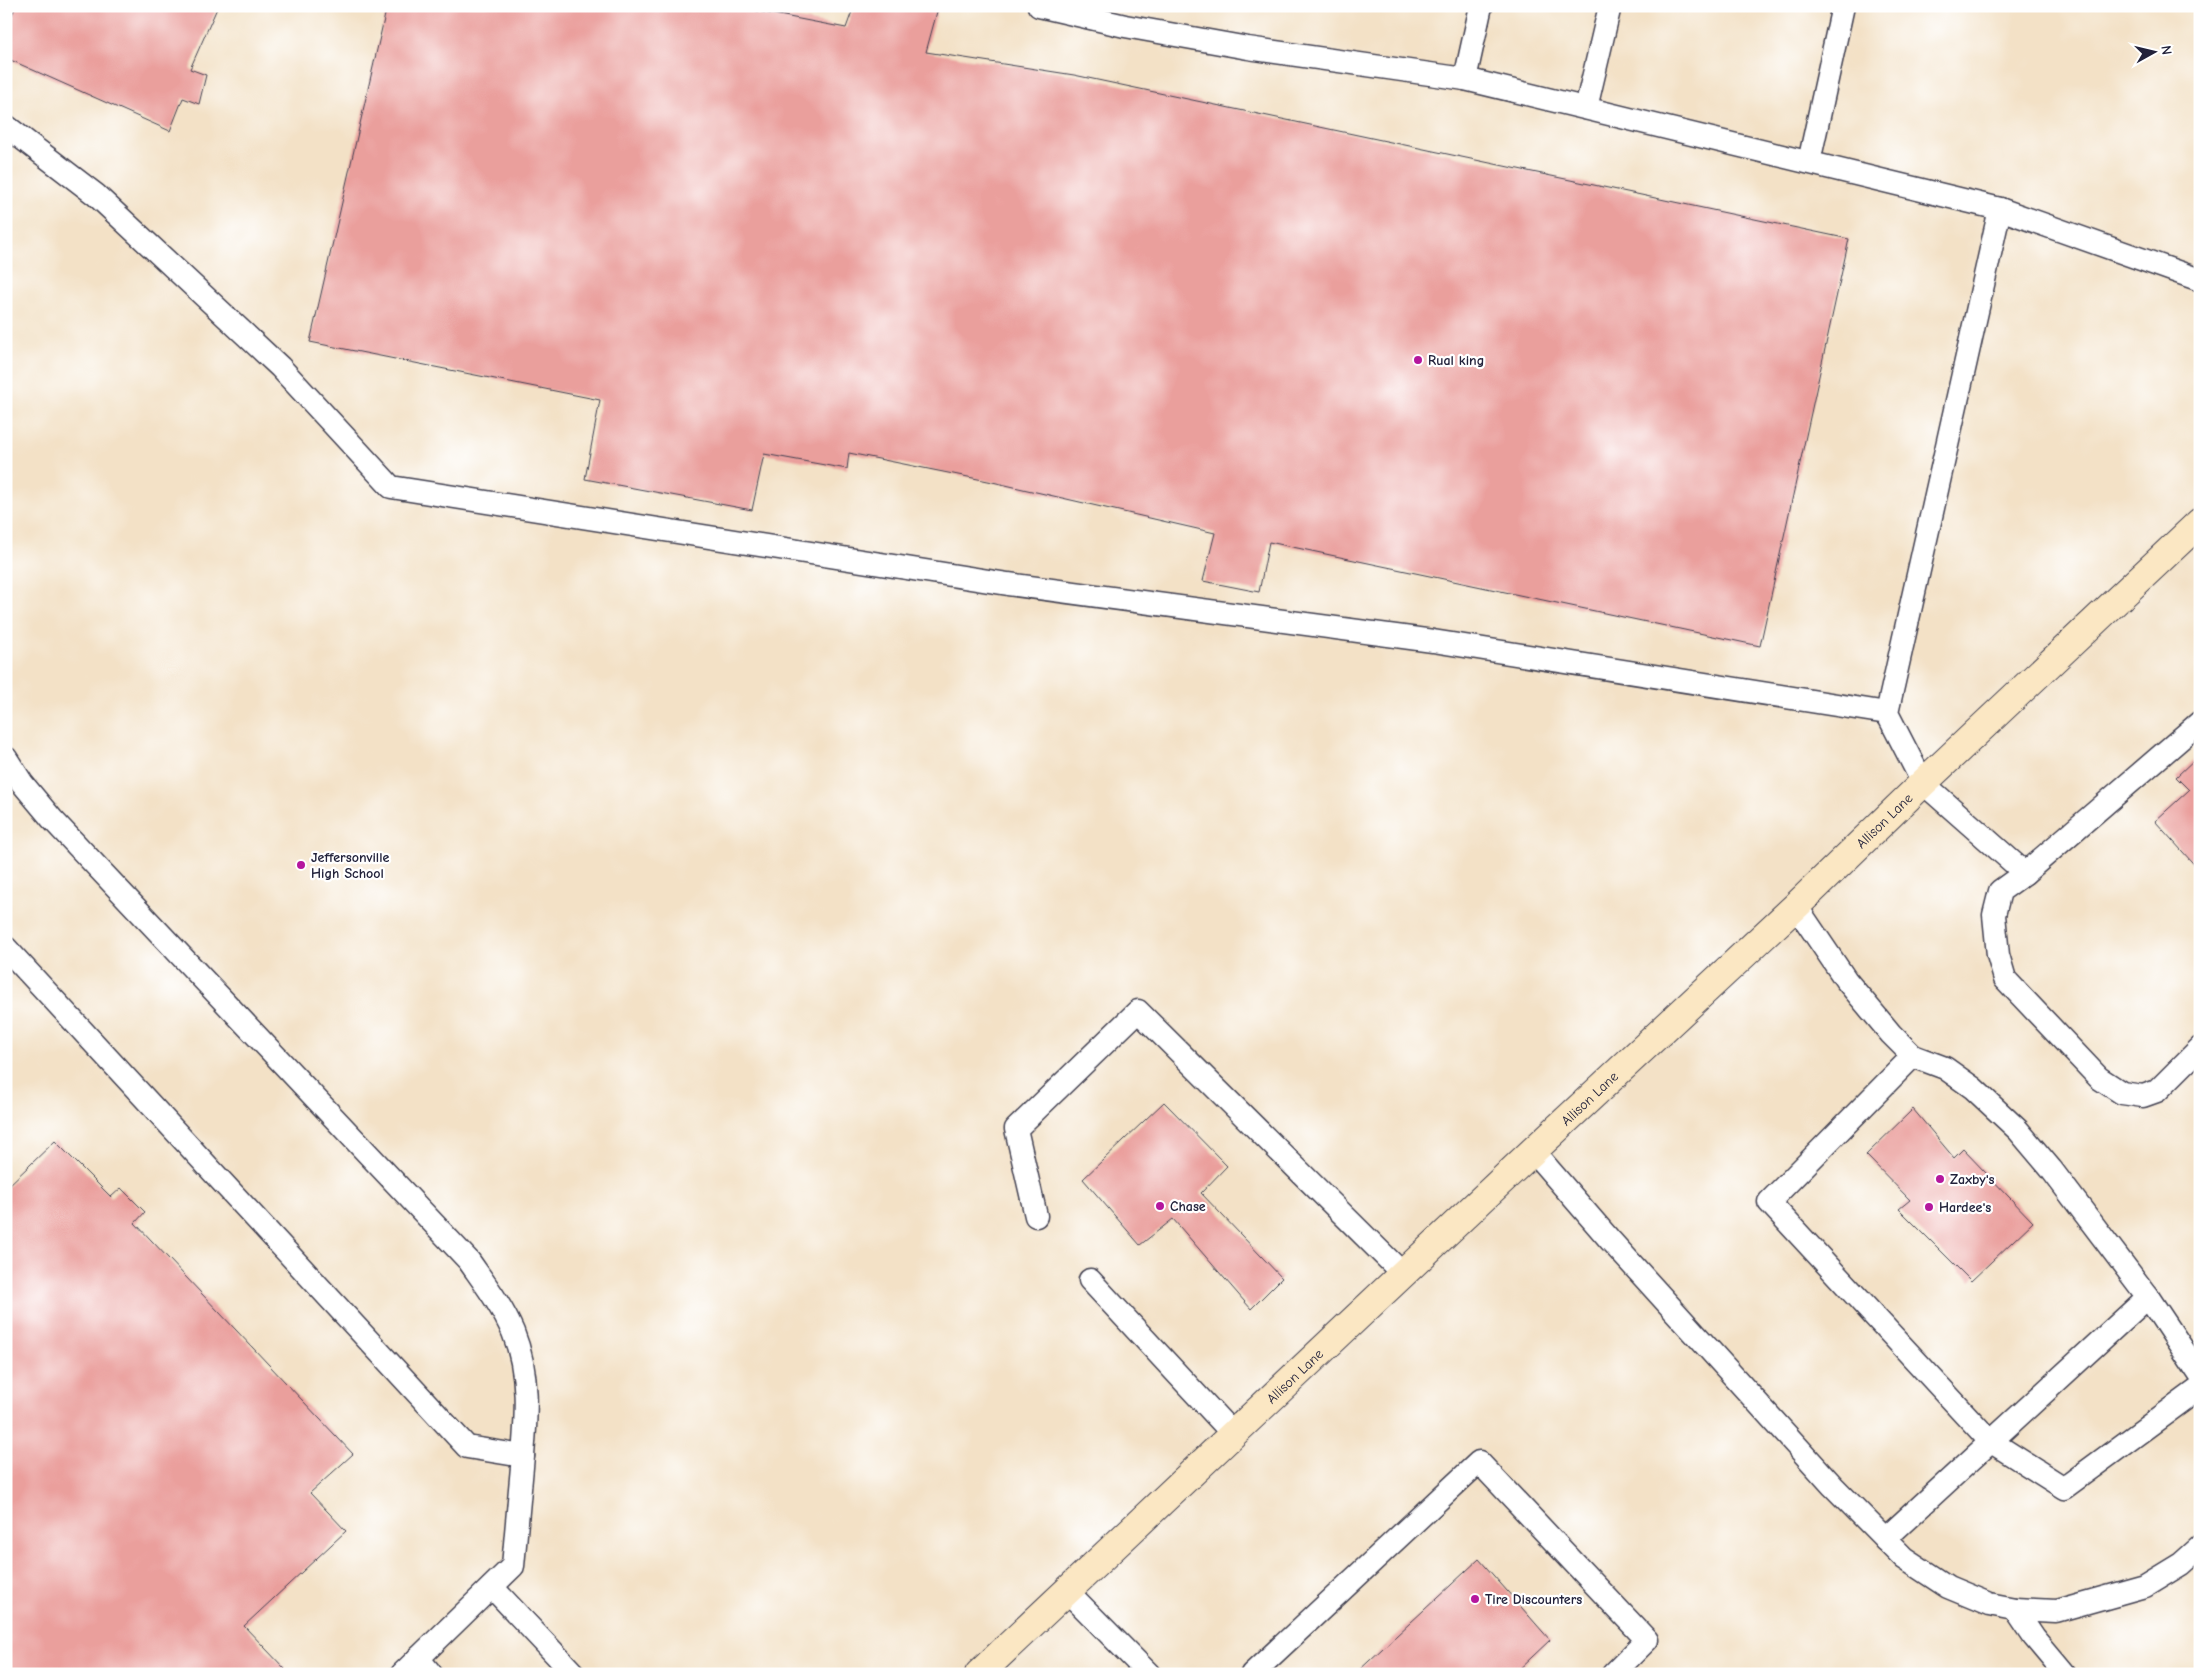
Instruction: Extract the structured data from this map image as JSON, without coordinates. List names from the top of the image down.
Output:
{
  "streets": {
    "main road": ["Allison Lane"]
  },
  "places": [
    "Rual king",
    "Jeffersonville High School",
    "Zaxby's",
    "Chase",
    "Hardee's",
    "Tire Discounters"
  ],
  "north": "right"
}
